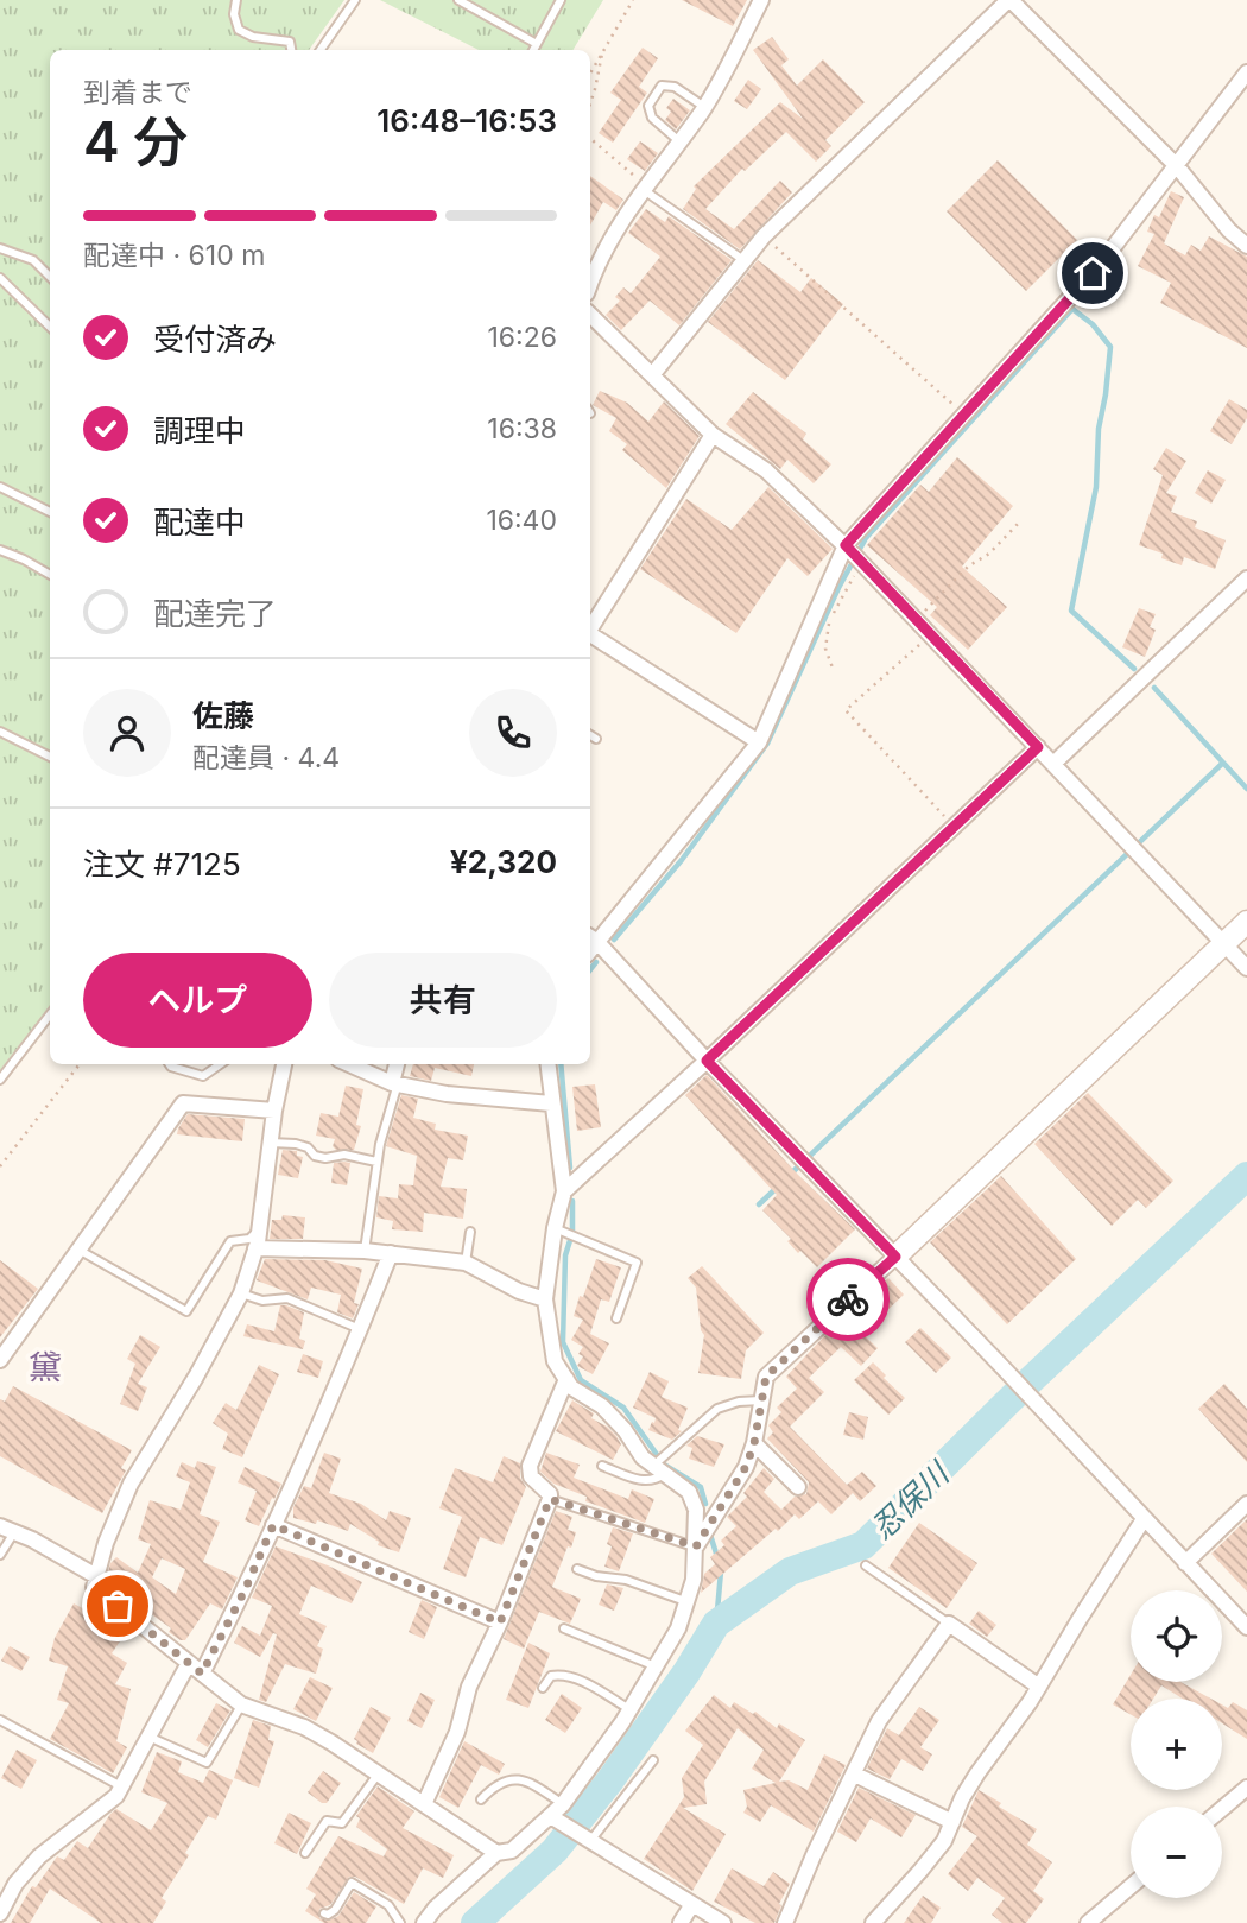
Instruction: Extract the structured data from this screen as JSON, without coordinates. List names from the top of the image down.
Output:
{
  "districts": ["黛"],
  "water": ["忍保川"],
  "page": {
    "heading": ["4 分", "到着まで", "16:48–16:53"],
    "panel": [
      "佐藤",
      "配達員 · 4.4",
      "注文 #7125",
      "¥2,320"
    ],
    "bar": "配達中 · 610 m",
    "list": [
      ["受付済み", "16:26"],
      ["調理中", "16:38"],
      ["配達中", "16:40"],
      "配達完了"
    ],
    "buttons": ["ヘルプ", "共有"],
    "map_buttons": ["+", "−"]
  }
}
